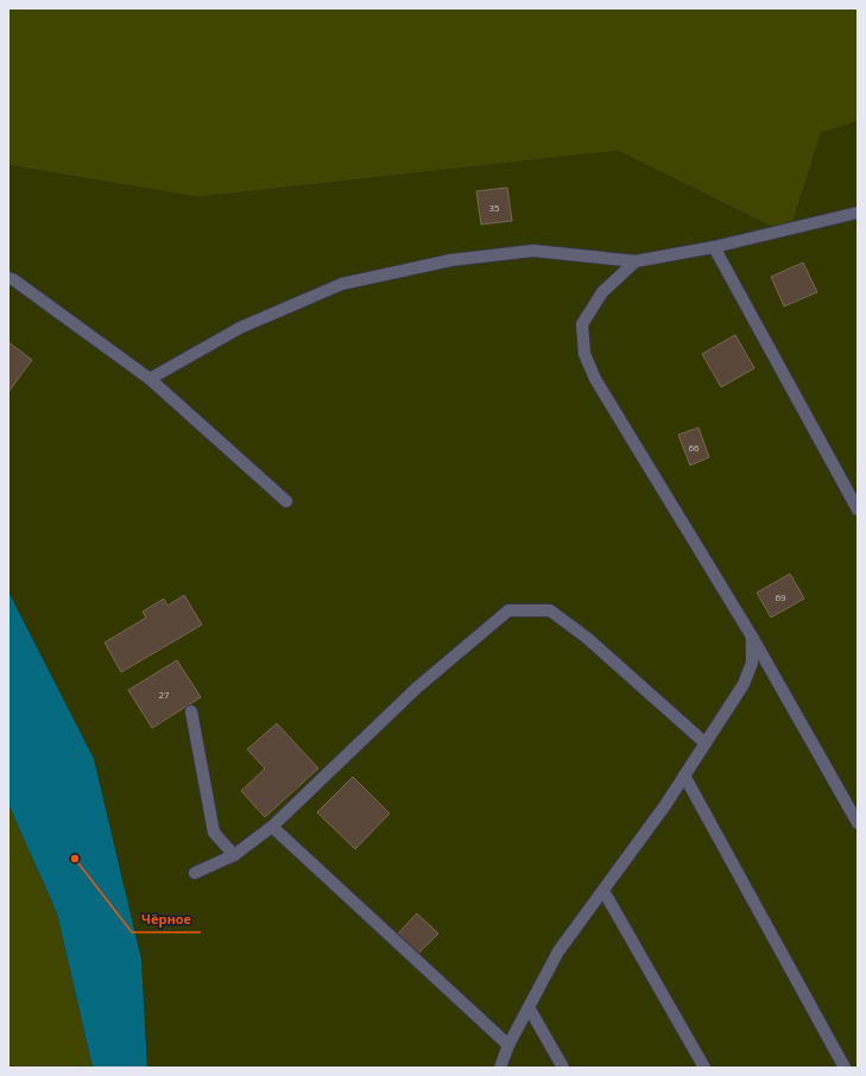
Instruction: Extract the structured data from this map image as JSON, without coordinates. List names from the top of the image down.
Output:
{
  "places": ["Чёрное"],
  "house_numbers": [
    "35",
    "66",
    "69",
    "27"
  ]
}
